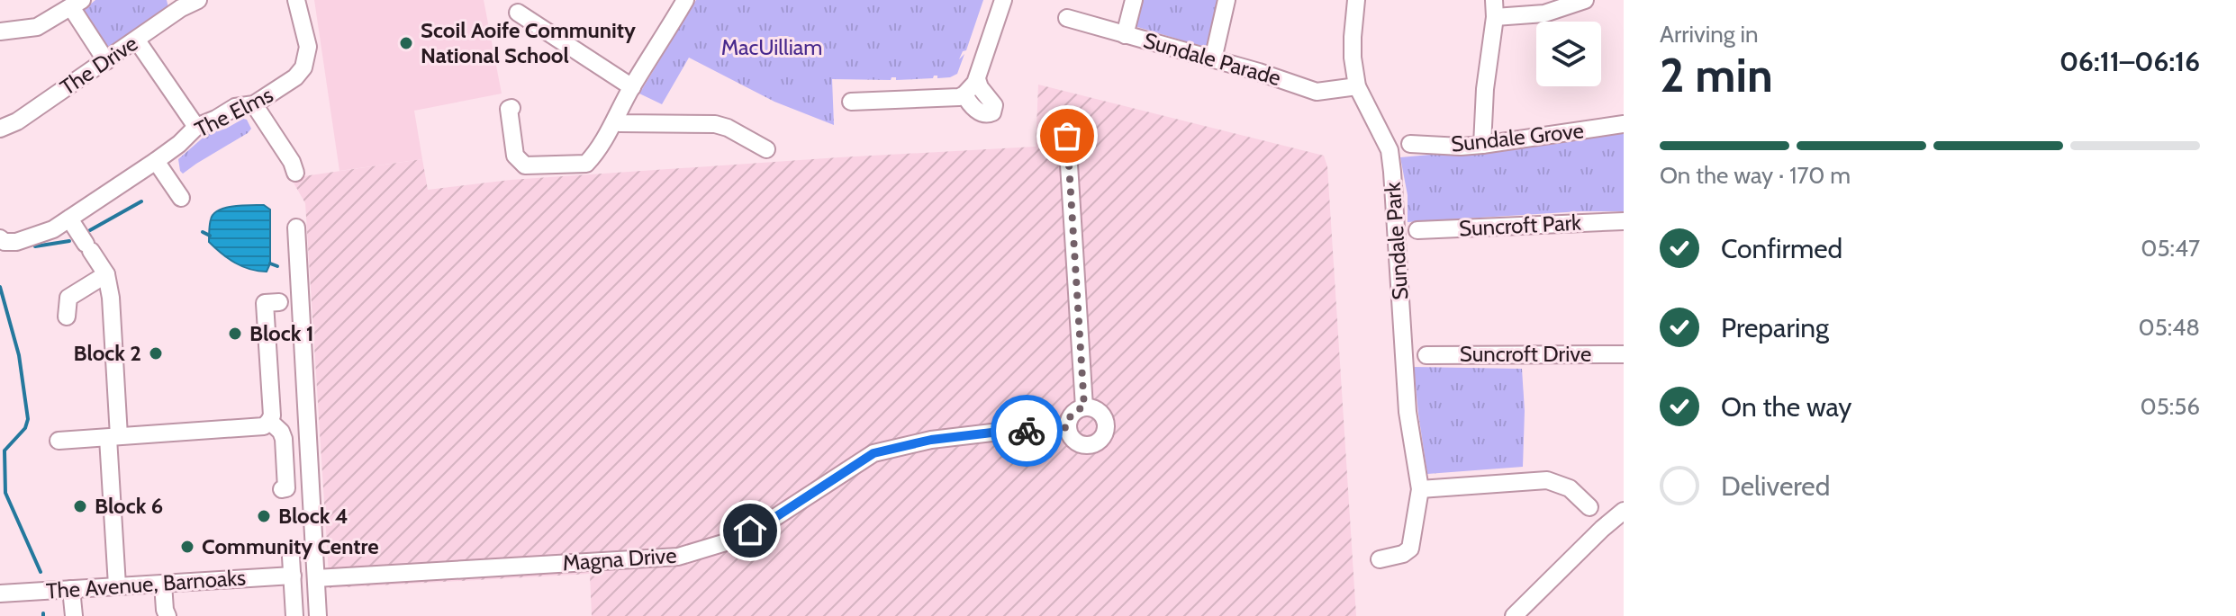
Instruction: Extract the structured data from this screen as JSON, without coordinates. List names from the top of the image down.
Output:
{
  "streets": {
    "street": [
      "Sundale Parade",
      "The Drive",
      "The Elms",
      "Sundale Grove",
      "Suncroft Park",
      "Sundale Park",
      "Suncroft Drive",
      "Magna Drive",
      "The Avenue, Barnoaks"
    ]
  },
  "crossings": [
    ["Sundale Parade", "Sundale Park"]
  ],
  "parks": ["MacUilliam"],
  "places": [
    "Scoil Aoife Community National School",
    "Block 1",
    "Block 2",
    "Block 6",
    "Block 4",
    "Community Centre"
  ],
  "page": {
    "heading": ["2 min", "Arriving in", "06:11–06:16"],
    "bar": "On the way · 170 m",
    "list": [
      ["Confirmed", "05:47"],
      ["Preparing", "05:48"],
      ["On the way", "05:56"],
      "Delivered"
    ]
  }
}
